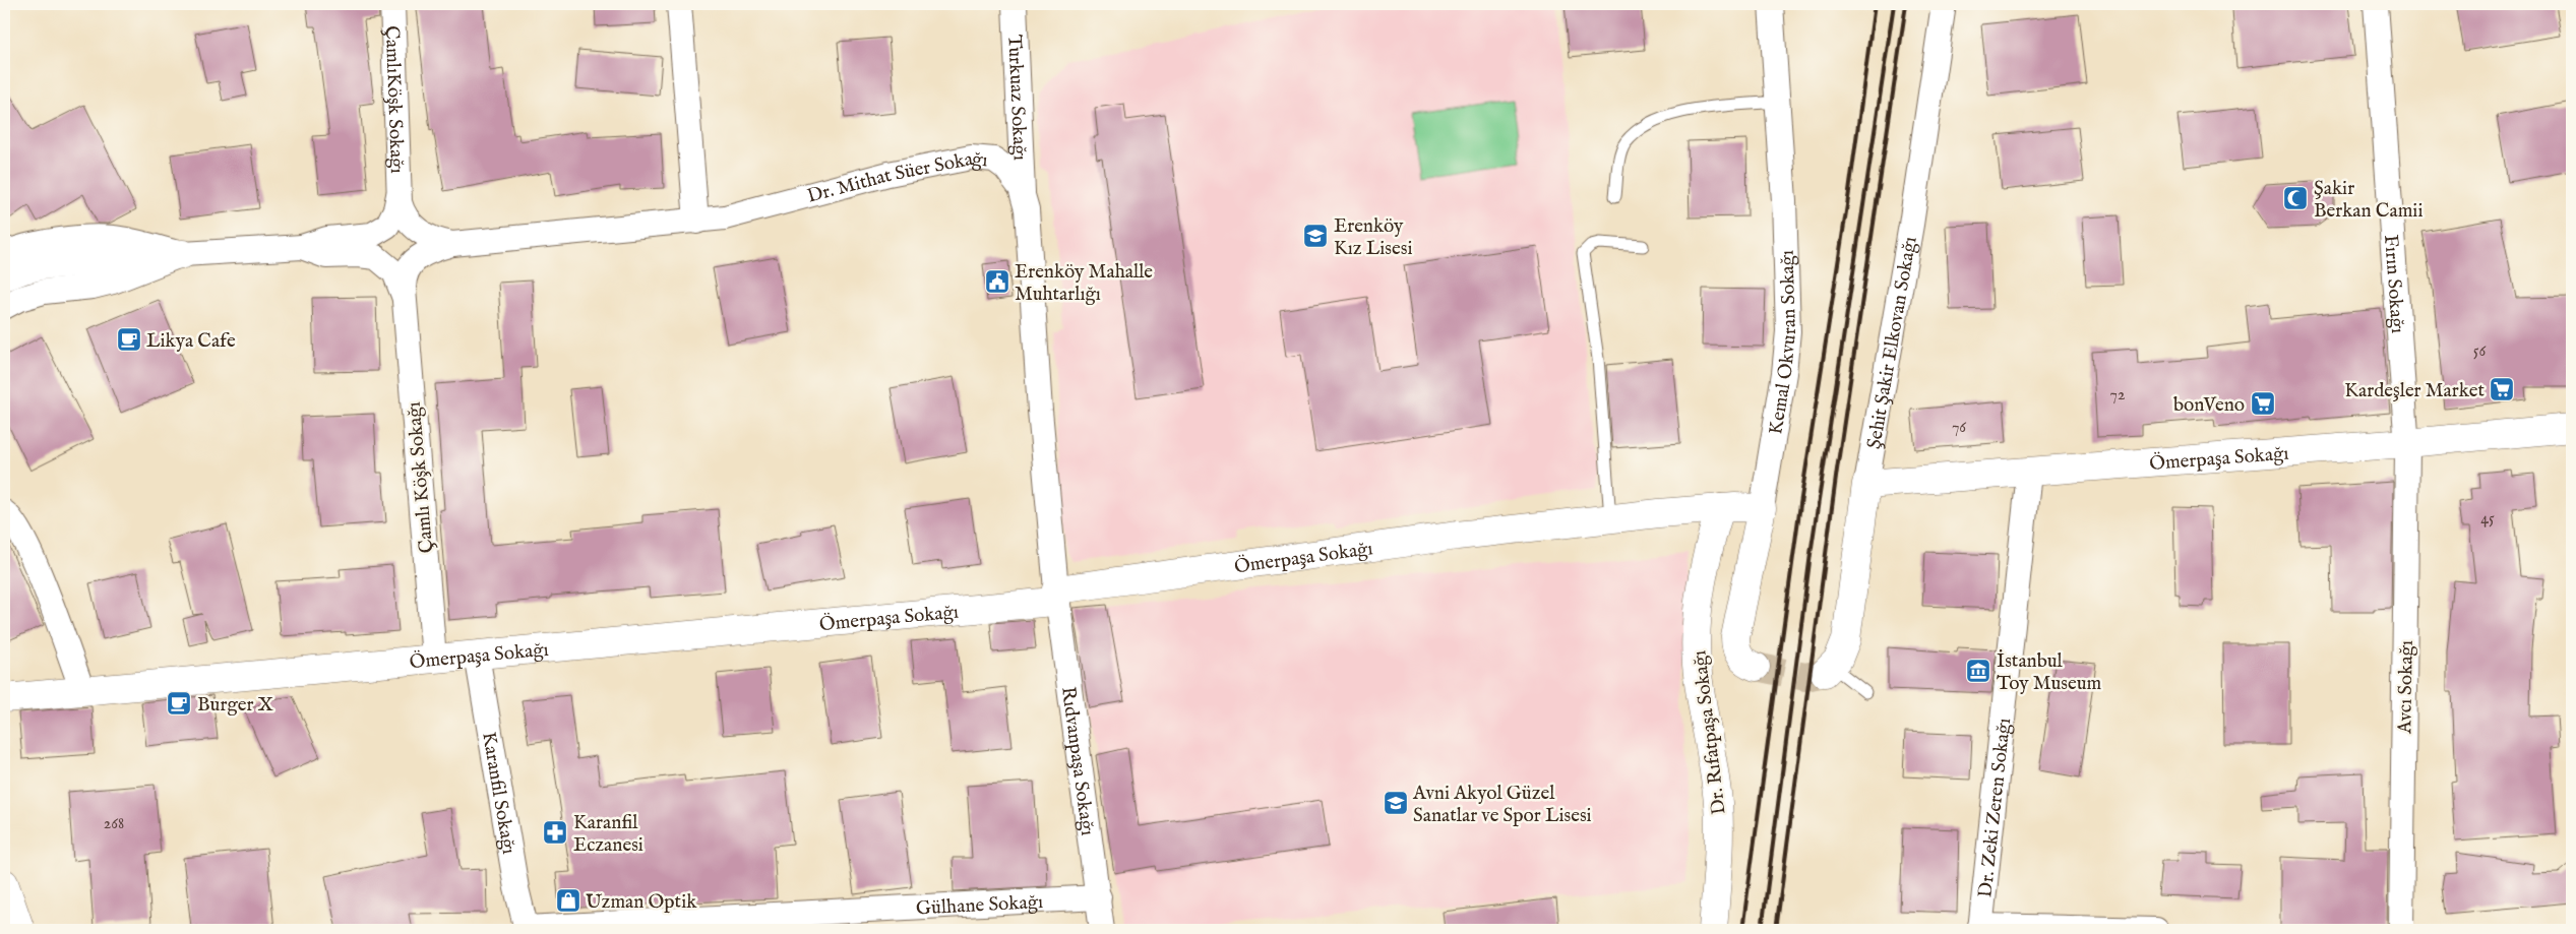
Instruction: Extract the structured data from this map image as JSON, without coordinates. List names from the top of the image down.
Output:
{
  "streets": {
    "street": [
      "Turkuaz Sokağı",
      "ÇamlıKöşk Sokağı",
      "Dr. Mithat Süer Sokağı",
      "Fırın Sokağı",
      "Kemal Okvuran Sokağı",
      "Şehit Şakir Elkovan Sokağı",
      "Ömerpaşa Sokağı",
      "Çamlı Köşk Sokağı",
      "Avcı Sokağı",
      "Dr. Rıfatpaşa Sokağı",
      "Rıdvanpaşa Sokağı",
      "Karanfil Sokağı",
      "Dr. Zeki Zeren Sokağı",
      "Gülhane Sokağı"
    ]
  },
  "crossings": [
    ["Turkuaz Sokağı", "Dr. Mithat Süer Sokağı"],
    ["ÇamlıKöşk Sokağı", "Dr. Mithat Süer Sokağı"],
    ["Dr. Mithat Süer Sokağı", "Ömerpaşa Sokağı"],
    ["Dr. Mithat Süer Sokağı", "Çamlı Köşk Sokağı"],
    ["Dr. Mithat Süer Sokağı", "Rıdvanpaşa Sokağı"],
    ["Fırın Sokağı", "Ömerpaşa Sokağı"],
    ["Fırın Sokağı", "Avcı Sokağı"],
    ["Kemal Okvuran Sokağı", "Ömerpaşa Sokağı"],
    ["Şehit Şakir Elkovan Sokağı", "Ömerpaşa Sokağı"],
    ["Ömerpaşa Sokağı", "Çamlı Köşk Sokağı"],
    ["Ömerpaşa Sokağı", "Avcı Sokağı"],
    ["Ömerpaşa Sokağı", "Dr. Rıfatpaşa Sokağı"],
    ["Ömerpaşa Sokağı", "Rıdvanpaşa Sokağı"],
    ["Ömerpaşa Sokağı", "Karanfil Sokağı"],
    ["Ömerpaşa Sokağı", "Dr. Zeki Zeren Sokağı"],
    ["Rıdvanpaşa Sokağı", "Gülhane Sokağı"],
    ["Karanfil Sokağı", "Gülhane Sokağı"]
  ],
  "places": {
    "mosque": ["Şakir Berkan Camii"],
    "school or university": ["Erenköy Kız Lisesi", "Avni Akyol Güzel Sanatlar ve Spor Lisesi"],
    "public building": ["Erenköy Mahalle Muhtarlığı"],
    "cafe": ["Likya Cafe", "Burger X"],
    "supermarket": ["Kardeşler Market", "bonVeno"],
    "museum": ["İstanbul Toy Museum"],
    "pharmacy": ["Karanfil Eczanesi"],
    "shop": ["Uzman Optik"]
  },
  "house_numbers": [
    "56",
    "72",
    "76",
    "45",
    "268"
  ]
}
